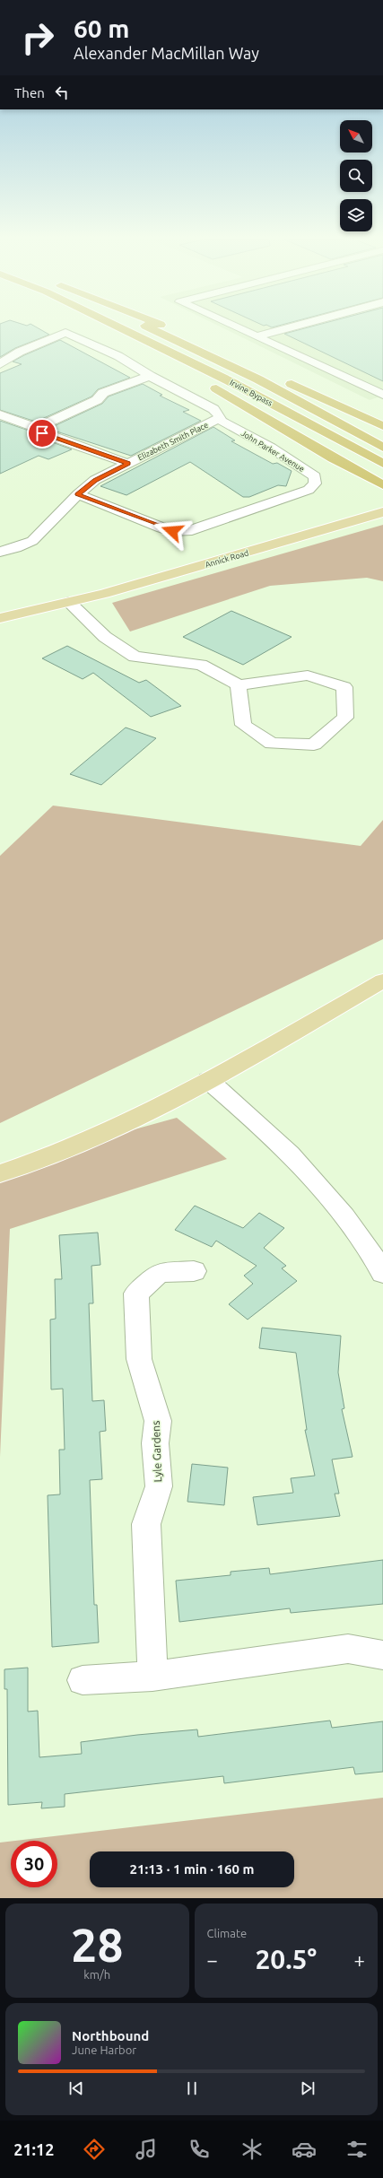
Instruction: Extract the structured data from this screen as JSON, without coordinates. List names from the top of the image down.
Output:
{
  "streets": {
    "highway": ["Irvine Bypass"],
    "main road": ["Annick Road"],
    "street": ["Elizabeth Smith Place", "John Parker Avenue", "Lyle Gardens"]
  },
  "crossings": [
    ["Elizabeth Smith Place", "John Parker Avenue"]
  ],
  "north": "top left",
  "page": {
    "turn": ["60 m", "Alexander MacMillan Way"],
    "then": "Then",
    "limit": "30",
    "trip": "21:13 · 1 min · 160 m",
    "tile": [
      ["28", "km/h"],
      "Climate"
    ],
    "heat": ["−", "20.5°", "+"],
    "song": ["Northbound", "June Harbor"],
    "tabs": "21:12"
  }
}
